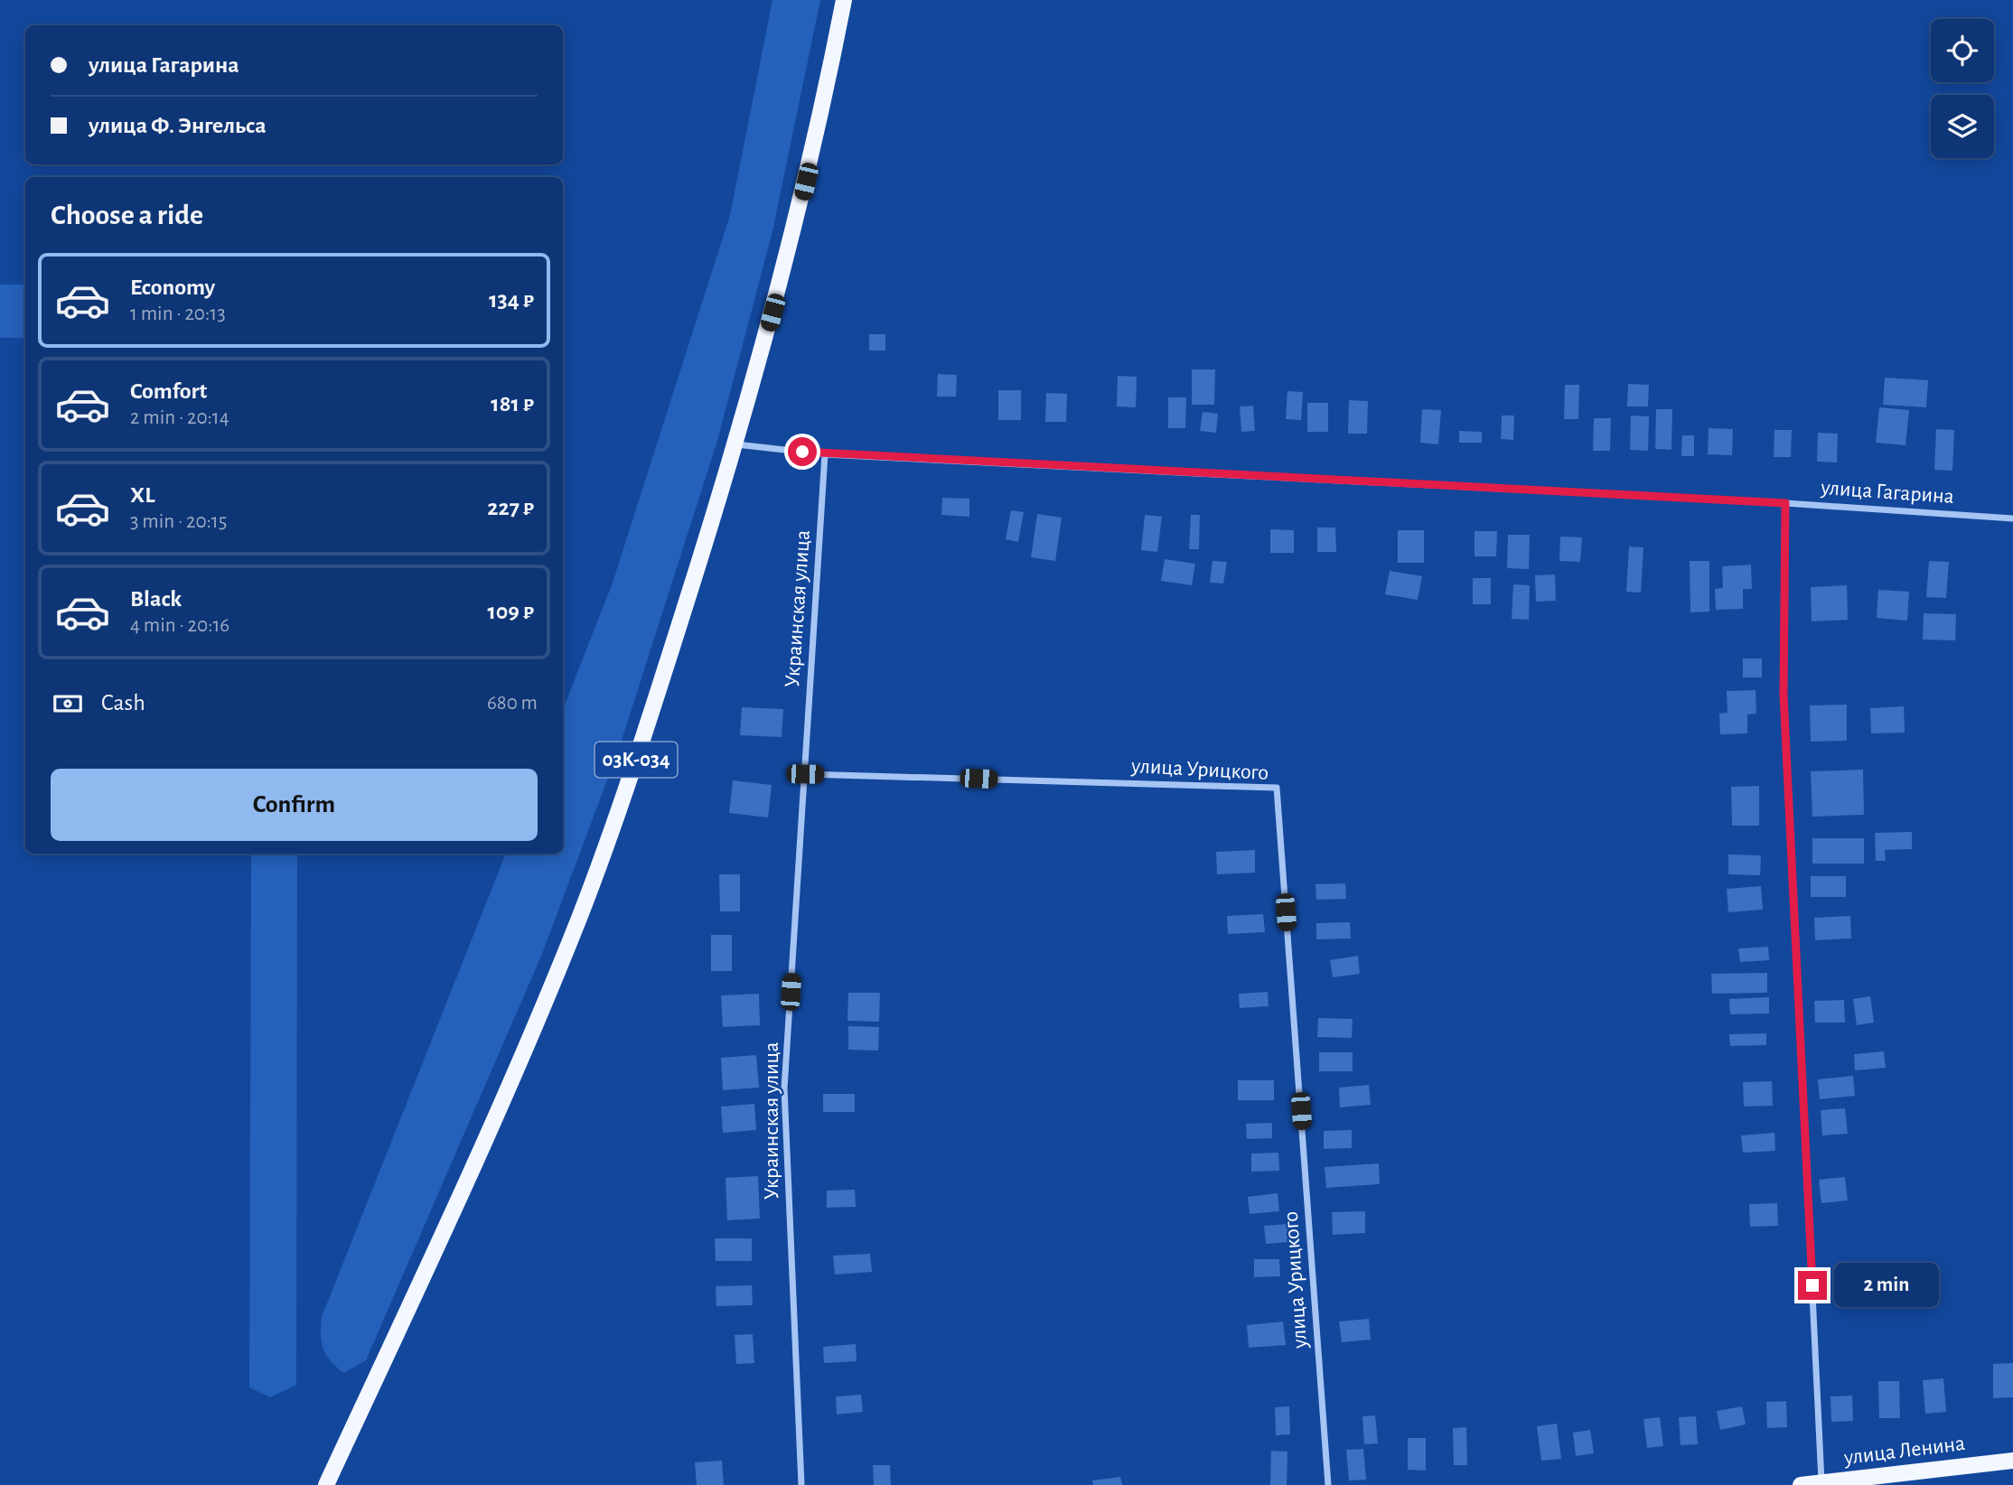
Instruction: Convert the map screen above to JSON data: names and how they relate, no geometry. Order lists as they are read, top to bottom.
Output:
{
  "streets": {
    "main road": ["03К-034", "улица Ленина"],
    "street": ["улица Гагарина", "Украинская улица", "улица Урицкого"]
  },
  "crossings": [
    ["улица Гагарина", "Украинская улица"],
    ["улица Гагарина", "03К-034"],
    ["Украинская улица", "улица Урицкого"]
  ],
  "page": {
    "banner": ["улица Гагарина", "улица Ф. Энгельса"],
    "heading": "Choose a ride",
    "list": [
      {
        "name": "Economy",
        "note": "1 min · 20:13",
        "value": "134 ₽"
      },
      {
        "name": "Comfort",
        "note": "2 min · 20:14",
        "value": "181 ₽"
      },
      {
        "name": "XL",
        "note": "3 min · 20:15",
        "value": "227 ₽"
      },
      {
        "name": "Black",
        "note": "4 min · 20:16",
        "value": "109 ₽"
      }
    ],
    "pay": ["Cash", "680 m"],
    "buttons": "Confirm",
    "bubble": "2 min"
  }
}
